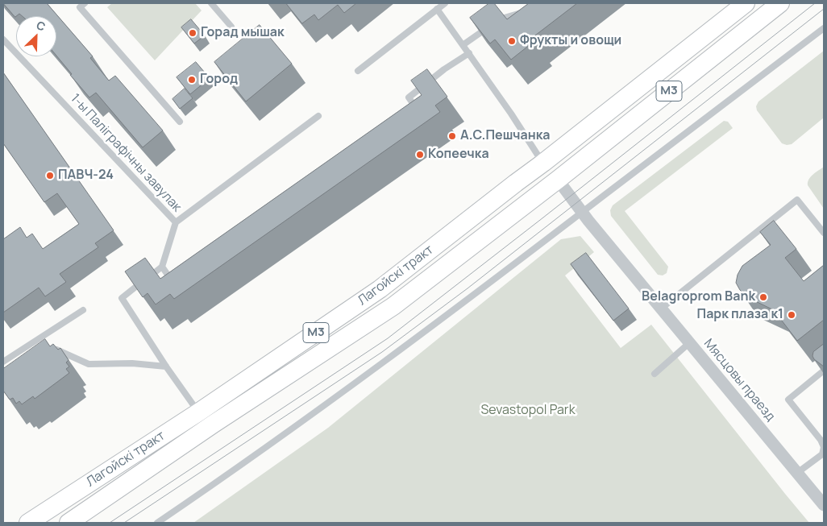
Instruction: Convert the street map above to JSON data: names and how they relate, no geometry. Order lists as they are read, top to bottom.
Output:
{
  "streets": {
    "main road": ["М3", "Лагойскі тракт"],
    "street": ["Мясцовы праезд"],
    "lane": ["1-ы Паліграфічны завулак"]
  },
  "crossings": [
    ["Лагойскі тракт", "Мясцовы праезд"]
  ],
  "parks": ["Sevastopol Park"],
  "places": [
    "Горад мышак",
    "Фрукты и овощи",
    "Город",
    "А.С.Пешчанка",
    "Копеечка",
    "ПАВЧ-24",
    "Belagroprom Bank",
    "Парк плаза к1"
  ],
  "north": "top right"
}
